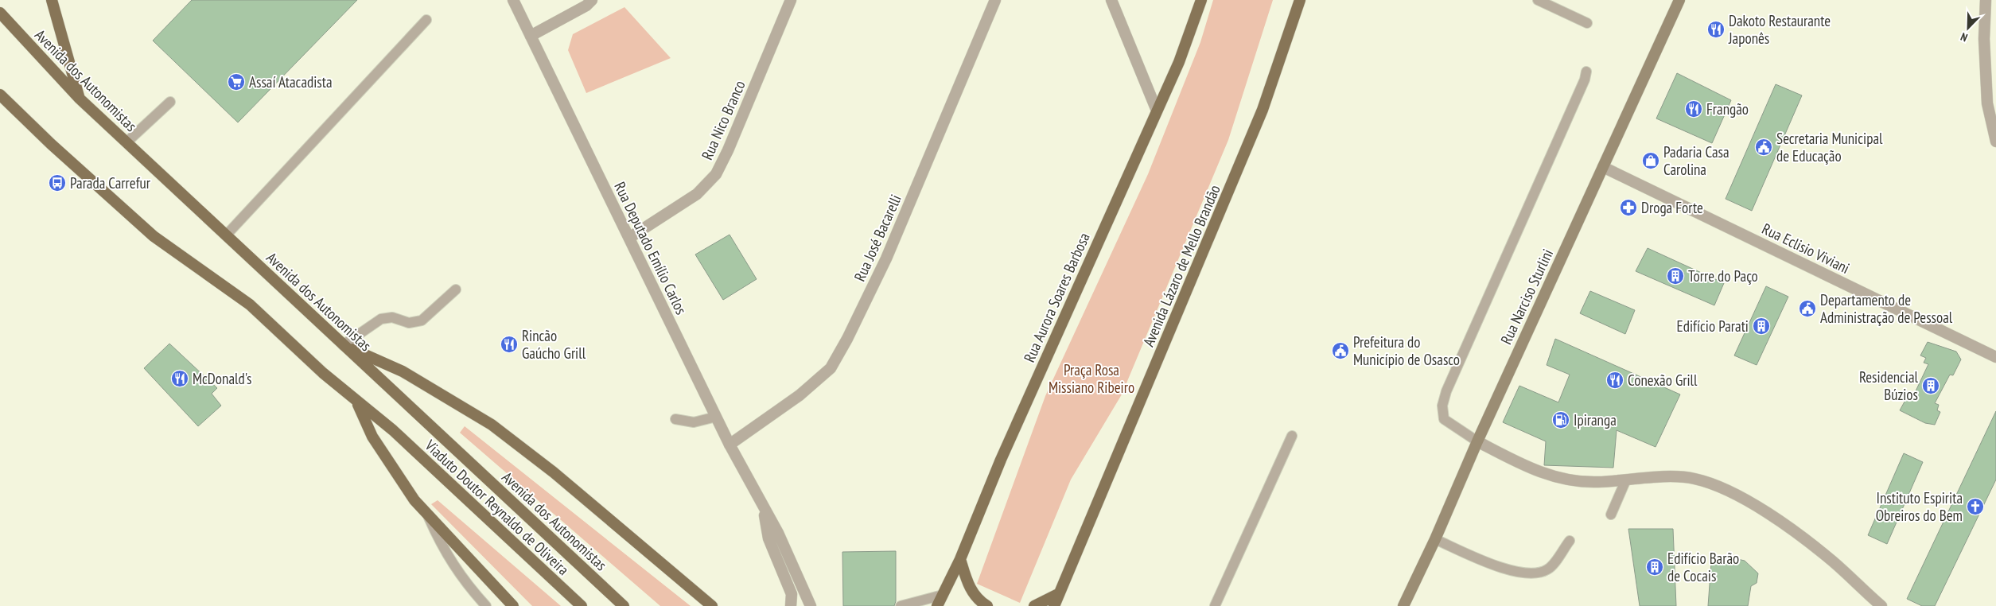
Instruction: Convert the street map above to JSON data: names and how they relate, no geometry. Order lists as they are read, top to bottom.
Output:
{
  "streets": {
    "main road": [
      "Avenida dos Autonomistas",
      "Avenida Lázaro de Mello Brandão",
      "Rua Narciso Sturlini",
      "Rua Aurora Soares Barbosa",
      "Viaduto Doutor Reynaldo de Oliveira"
    ],
    "street": [
      "Rua Nico Branco",
      "Rua José Bacarelli",
      "Rua Deputado Emílio Carlos",
      "Rua Eclisio Viviani"
    ]
  },
  "crossings": [
    ["Rua Nico Branco", "Rua Deputado Emílio Carlos"],
    ["Rua José Bacarelli", "Rua Deputado Emílio Carlos"],
    ["Rua Eclisio Viviani", "Rua Narciso Sturlini"]
  ],
  "parks": ["Praça Rosa Missiano Ribeiro"],
  "places": {
    "restaurant": [
      "Dakoto Restaurante Japonês",
      "Frangão",
      "Rincão Gaúcho Grill",
      "McDonald's",
      "Conexão Grill"
    ],
    "supermarket": ["Assaí Atacadista"],
    "public building": ["Secretaria Municipal de Educação", "Departamento de Administração de Pessoal", "Prefeitura do Município de Osasco"],
    "shop": ["Padaria Casa Carolina"],
    "bus stop": ["Parada Carrefur"],
    "pharmacy": ["Droga Forte"],
    "building": [
      "Torre do Paço",
      "Edifício Parati",
      "Residencial Búzios",
      "Edifício Barão de Cocais"
    ],
    "fuel station": ["Ipiranga"],
    "church": ["Instituto Espirita Obreiros do Bem"]
  },
  "north": "bottom left"
}
